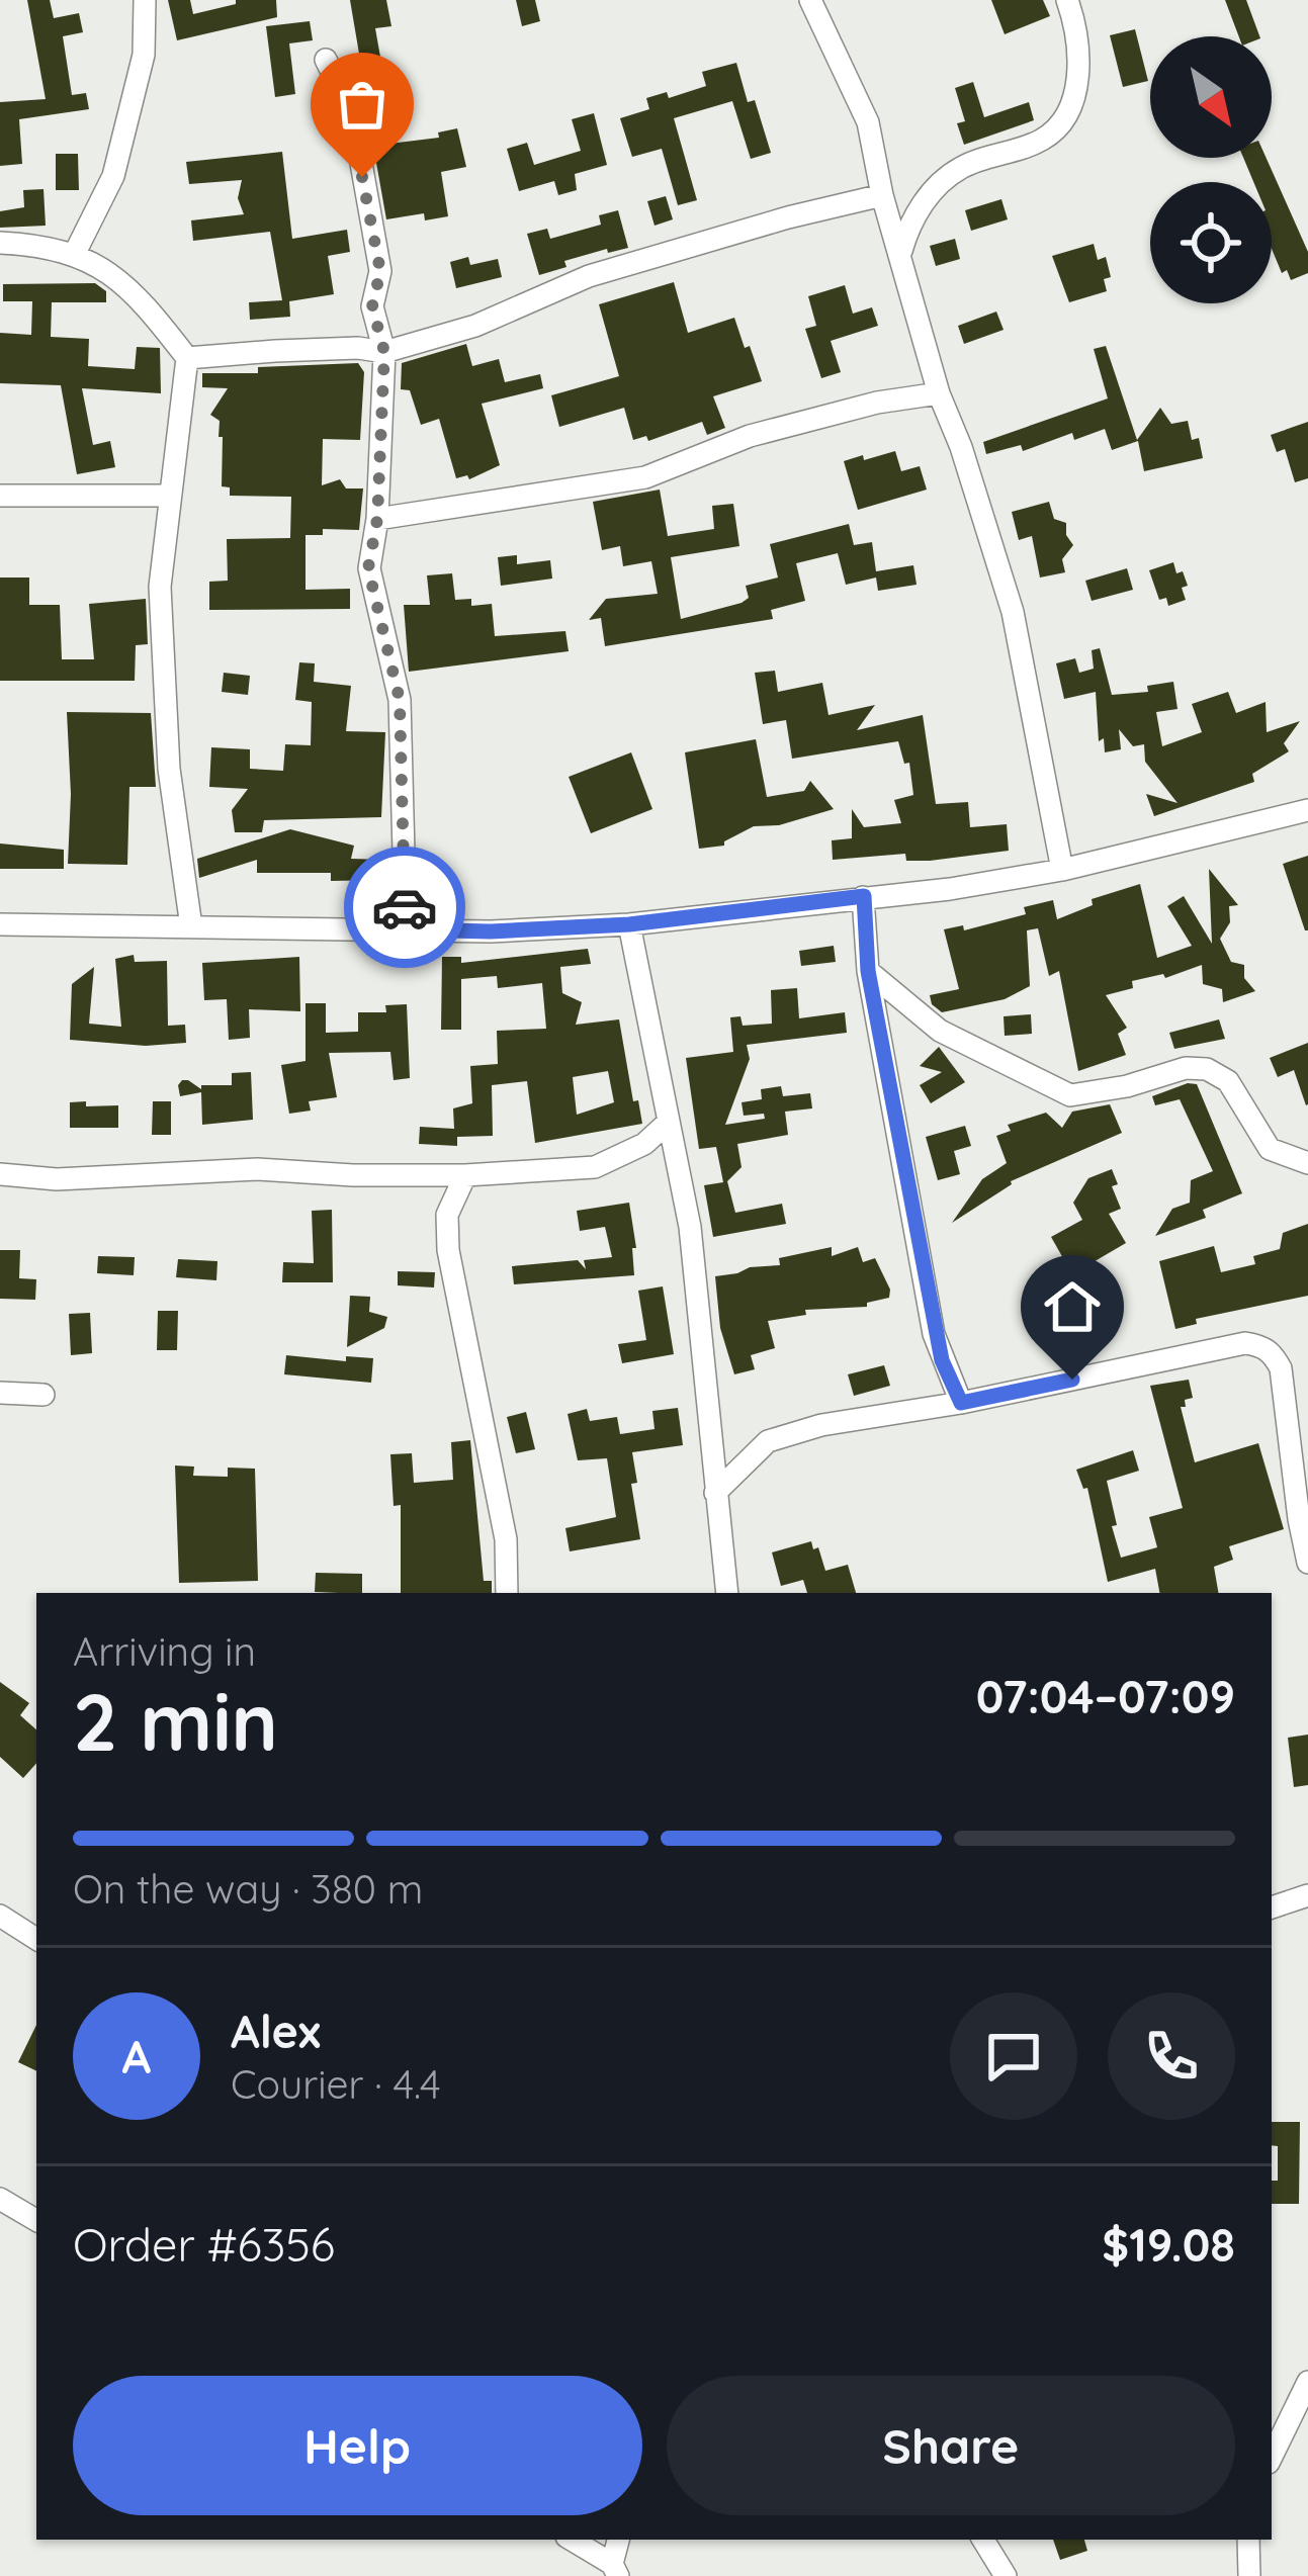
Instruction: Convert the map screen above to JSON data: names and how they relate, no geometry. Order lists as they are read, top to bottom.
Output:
{
  "north": "bottom right",
  "page": {
    "heading": ["2 min", "Arriving in", "07:04–07:09"],
    "panel": [
      "Alex",
      "Courier · 4.4",
      "Order #6356",
      "$19.08"
    ],
    "bar": "On the way · 380 m",
    "round": "A",
    "buttons": ["Help", "Share"]
  }
}
